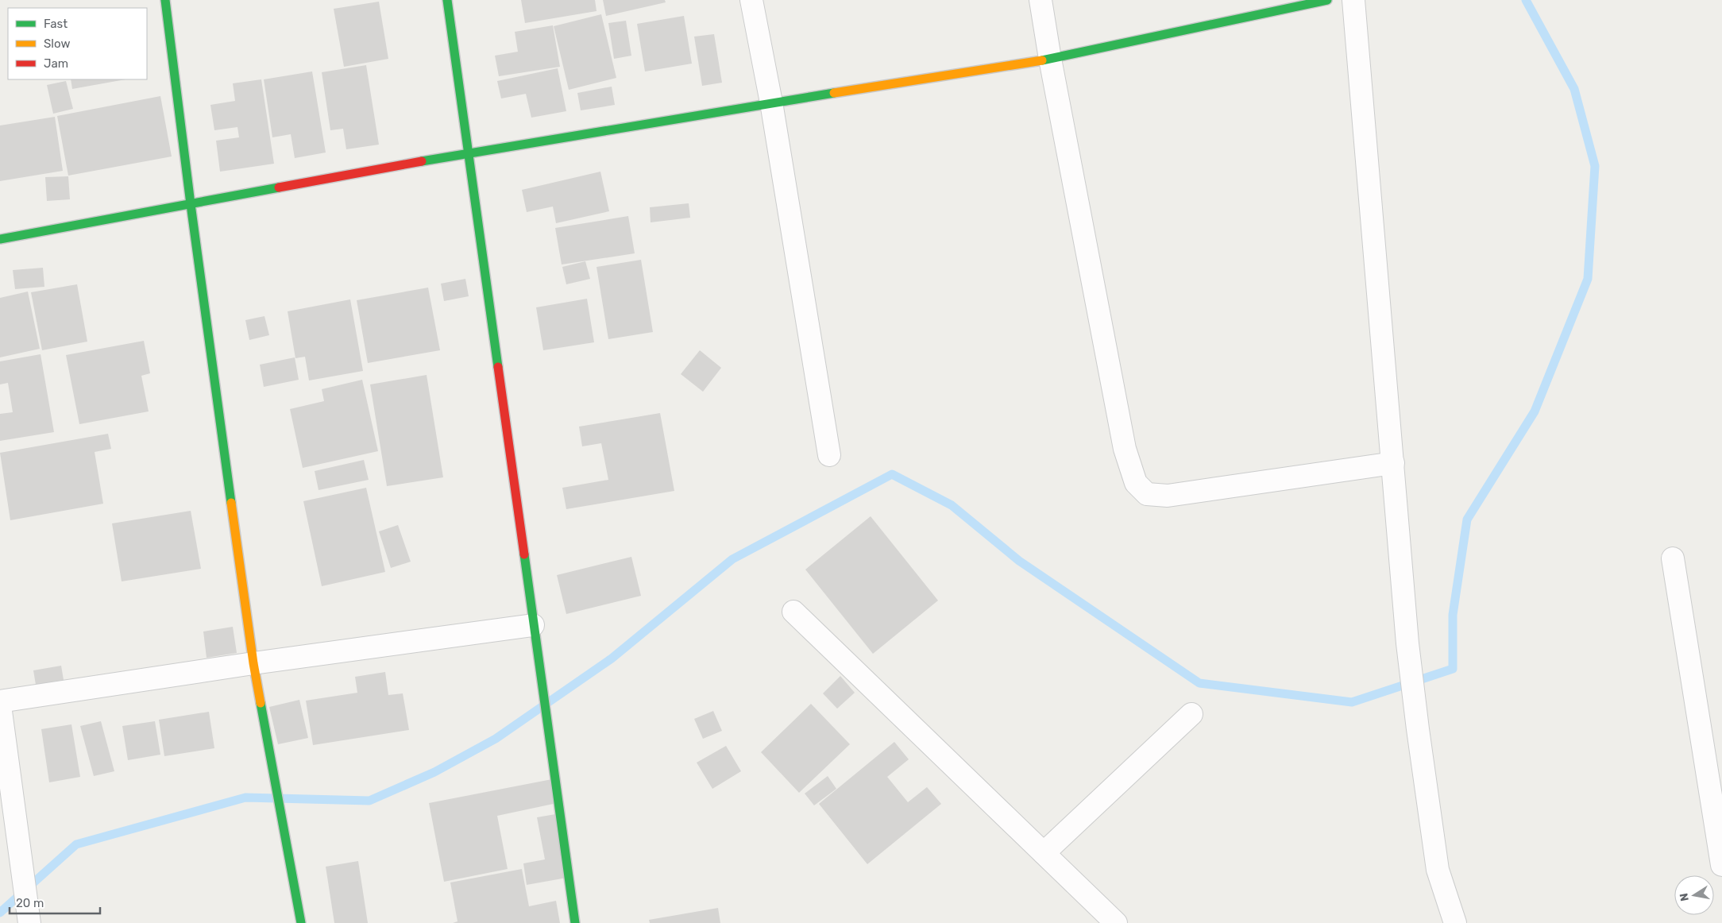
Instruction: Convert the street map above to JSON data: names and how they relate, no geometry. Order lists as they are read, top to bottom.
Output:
{
  "legend": ["Fast", "Slow", "Jam"],
  "scale_bar": "20 m",
  "north": "left"
}
